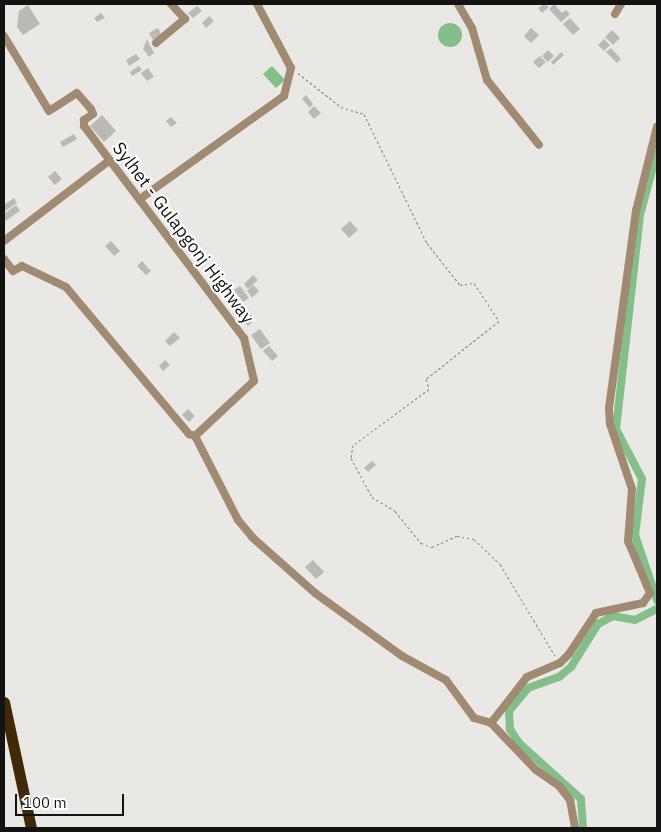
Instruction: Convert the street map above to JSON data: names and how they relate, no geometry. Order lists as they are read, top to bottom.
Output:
{
  "streets": {
    "street": ["Sylhet - Gulapgonj Highway"]
  },
  "scale_bar": "100 m"
}
